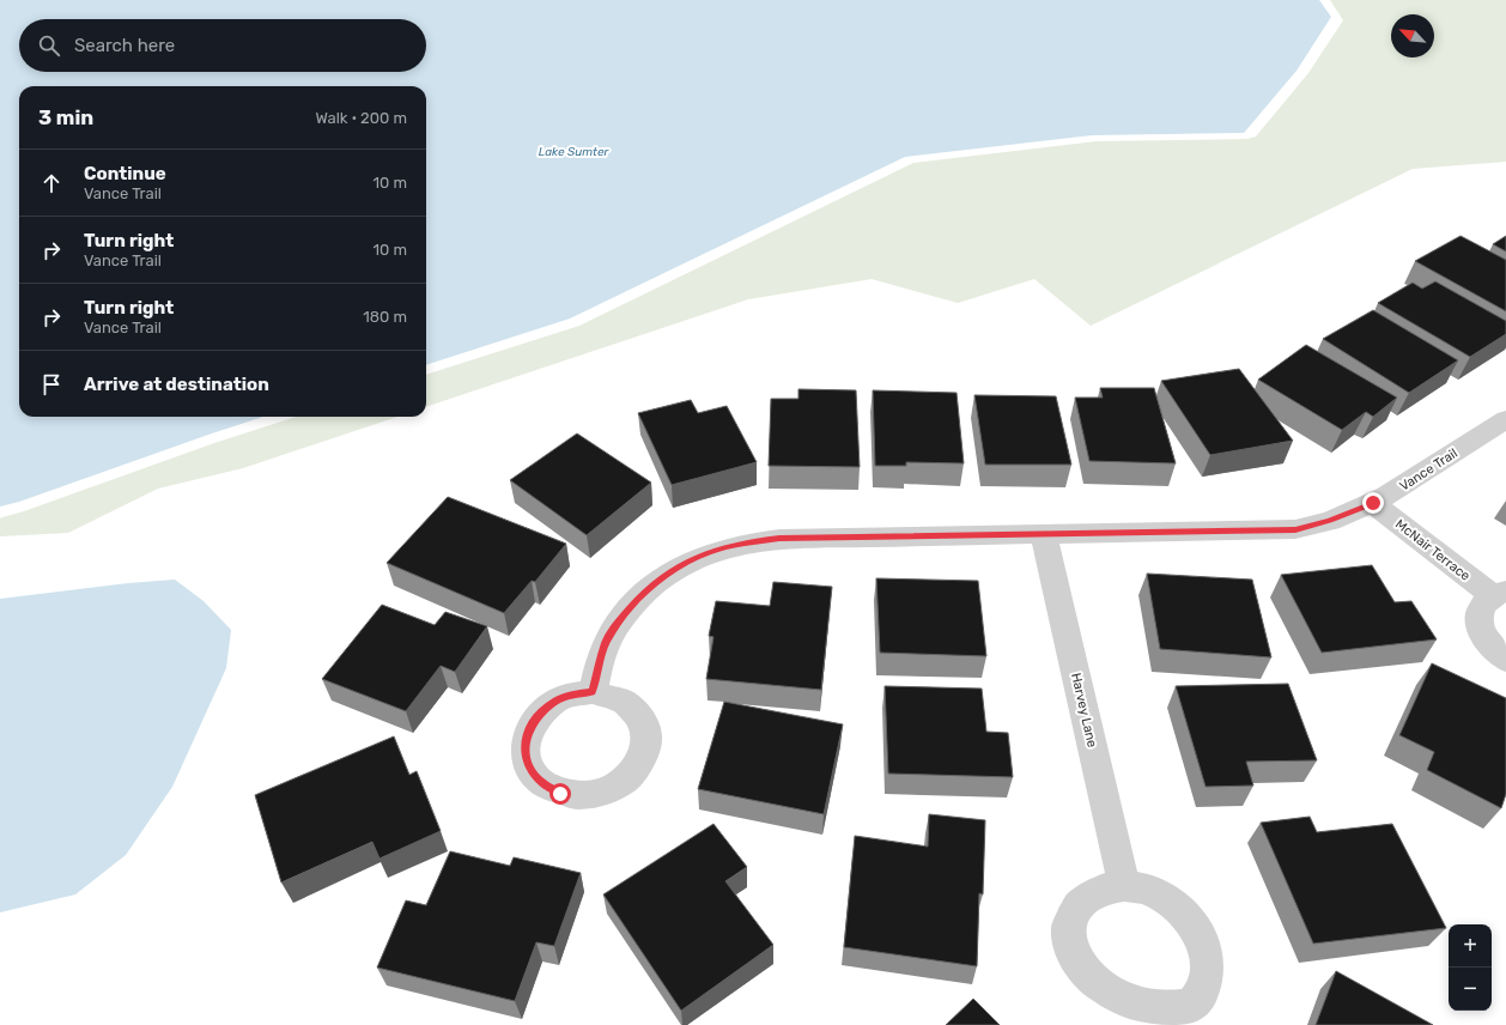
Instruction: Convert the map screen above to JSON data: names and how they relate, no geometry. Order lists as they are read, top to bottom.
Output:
{
  "streets": {
    "street": ["Vance Trail", "McNair Terrace", "Harvey Lane"]
  },
  "crossings": [
    ["Vance Trail", "McNair Terrace"],
    ["Vance Trail", "Harvey Lane"]
  ],
  "water": ["Lake Sumter"],
  "north": "top left",
  "page": {
    "search": "Search here",
    "heading": ["3 min", "Walk · 200 m"],
    "list": [
      ["Continue", "Vance Trail", "10 m"],
      ["Turn right", "Vance Trail", "10 m"],
      ["Turn right", "Vance Trail", "180 m"],
      "Arrive at destination"
    ],
    "map_buttons": ["+", "−"]
  }
}
